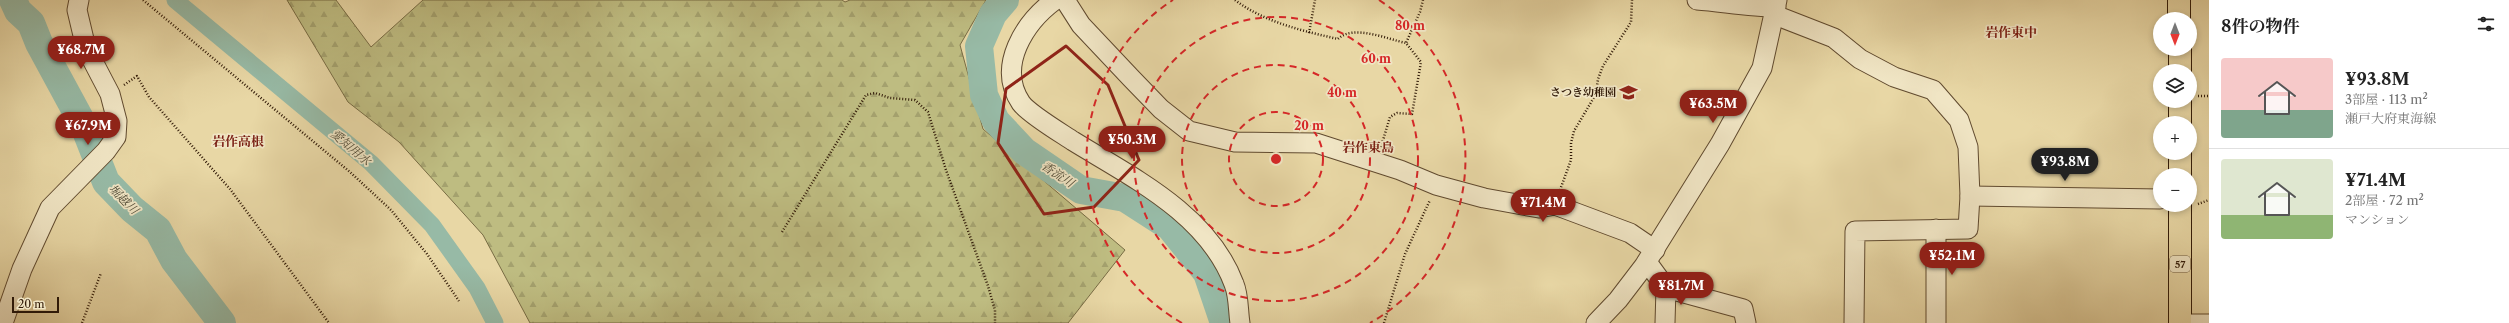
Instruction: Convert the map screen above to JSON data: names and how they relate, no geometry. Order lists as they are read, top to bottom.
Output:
{
  "streets": {
    "main road": ["57"]
  },
  "districts": ["岩作東中", "岩作高根", "岩作東島"],
  "water": ["愛知用水", "香流川", "堀越川"],
  "places": {
    "school or university": ["さつき幼稚園"]
  },
  "scale_bar": "20 m",
  "north": "bottom",
  "page": {
    "heading": "8件の物件",
    "map_buttons": ["+", "−"],
    "price": [
      "¥68.7M",
      "¥63.5M",
      "¥67.9M",
      "¥50.3M",
      "¥93.8M",
      "¥71.4M",
      "¥52.1M",
      "¥81.7M"
    ],
    "list": [
      {
        "name": "¥93.8M",
        "note": "3部屋 · 113 m² · 瀬戸大府東海線"
      },
      {
        "name": "¥71.4M",
        "note": "2部屋 · 72 m² · マンション"
      }
    ],
    "scale": "20 m"
  },
  "rings": [
    "80 m",
    "60 m",
    "40 m",
    "20 m"
  ]
}
